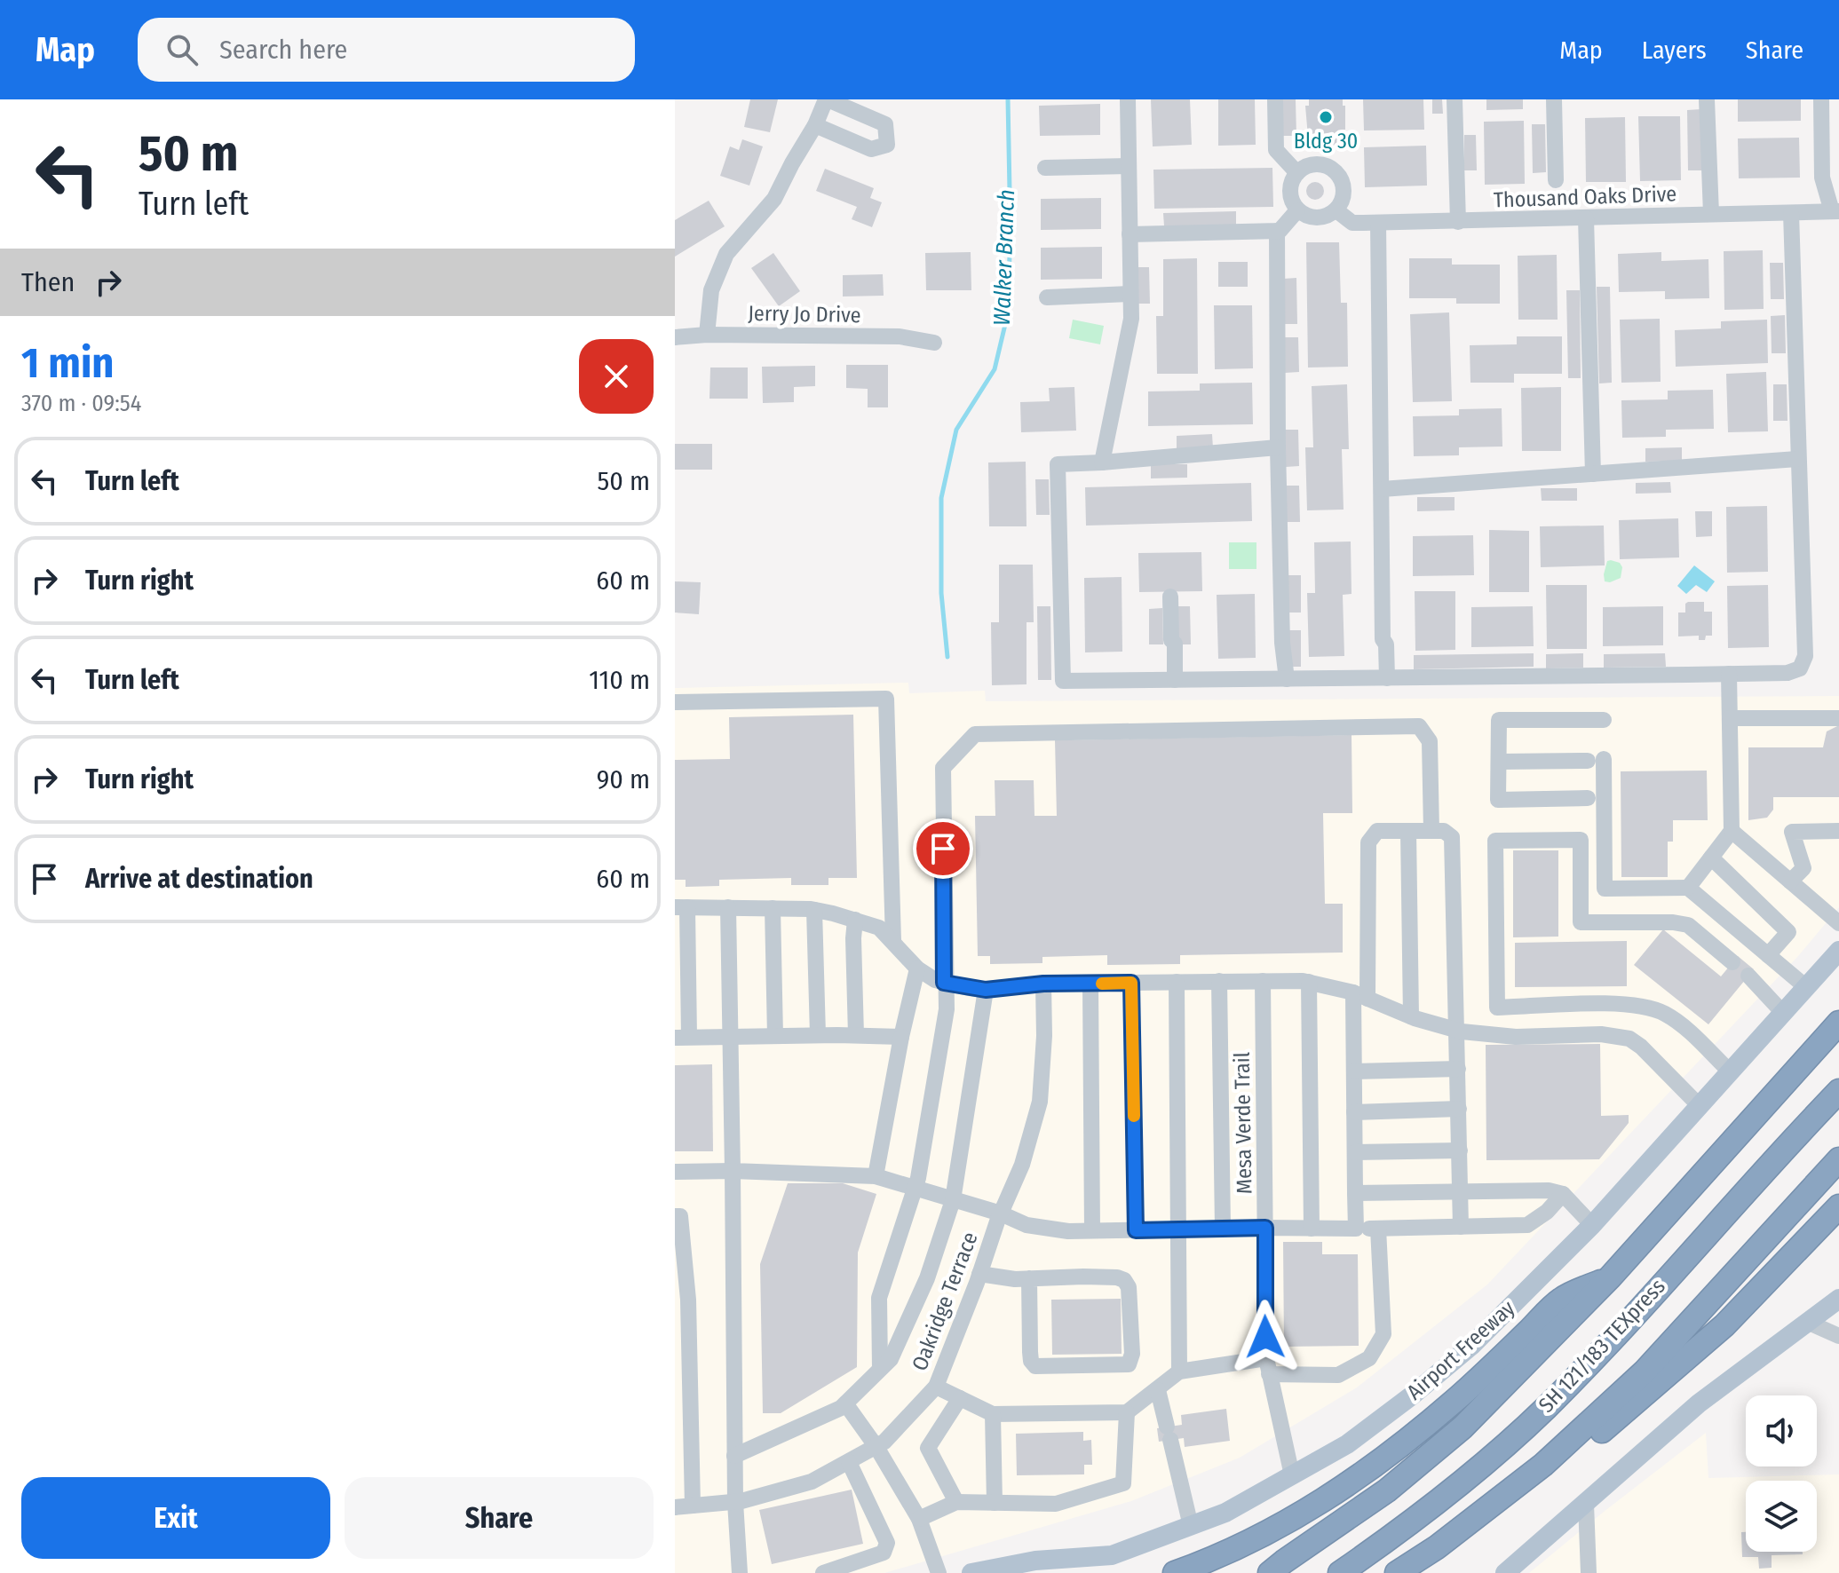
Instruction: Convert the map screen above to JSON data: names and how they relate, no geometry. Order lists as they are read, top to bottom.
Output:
{
  "streets": {
    "highway": ["SH 121/183 TEXpress"],
    "main road": ["Airport Freeway"],
    "street": [
      "Thousand Oaks Drive",
      "Jerry Jo Drive",
      "Mesa Verde Trail",
      "Oakridge Terrace"
    ]
  },
  "crossings": [
    ["Mesa Verde Trail", "Airport Freeway"]
  ],
  "water": ["Walker Branch"],
  "places": ["Bldg 30"],
  "page": {
    "header": "Map",
    "search": "Search here",
    "nav": ["Map", "Layers", "Share"],
    "turn": ["50 m", "Turn left"],
    "then": "Then",
    "heading": ["1 min", "370 m · 09:54"],
    "list": [
      {
        "name": "Turn left",
        "value": "50 m"
      },
      {
        "name": "Turn right",
        "value": "60 m"
      },
      {
        "name": "Turn left",
        "value": "110 m"
      },
      {
        "name": "Turn right",
        "value": "90 m"
      },
      {
        "name": "Arrive at destination",
        "value": "60 m"
      }
    ],
    "buttons": ["Exit", "Share"]
  }
}
